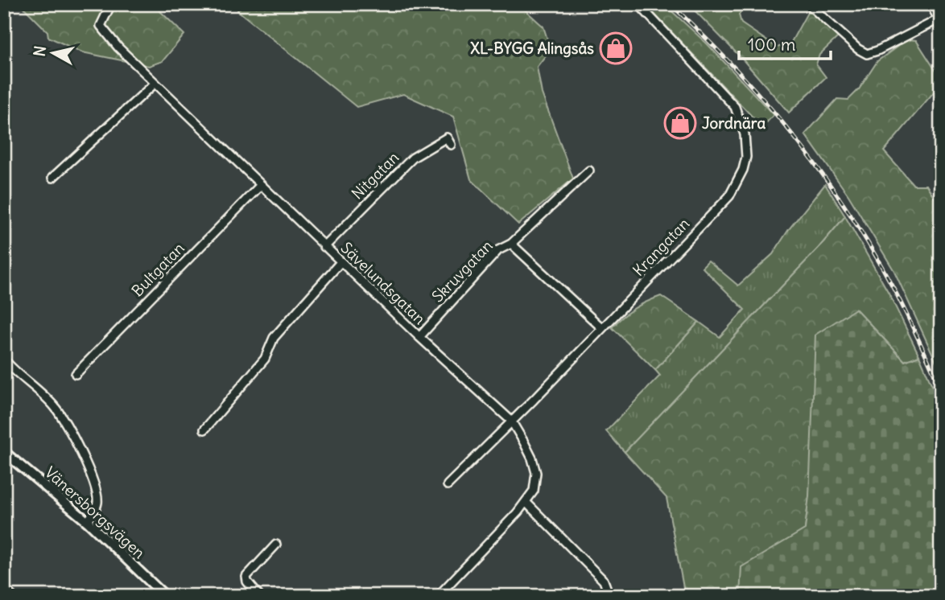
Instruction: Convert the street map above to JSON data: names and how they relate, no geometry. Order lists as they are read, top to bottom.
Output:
{
  "streets": {
    "main road": ["Vänersborgsvägen"],
    "street": [
      "Nitgatan",
      "Krangatan",
      "Bultgatan",
      "Skruvgatan",
      "Sävelundsgatan"
    ]
  },
  "crossings": [
    ["Nitgatan", "Sävelundsgatan"],
    ["Krangatan", "Skruvgatan"],
    ["Krangatan", "Sävelundsgatan"],
    ["Bultgatan", "Sävelundsgatan"],
    ["Skruvgatan", "Sävelundsgatan"]
  ],
  "places": {
    "shop": ["XL-BYGG Alingsås", "Jordnära"]
  },
  "scale_bar": "100 m",
  "north": "left"
}
